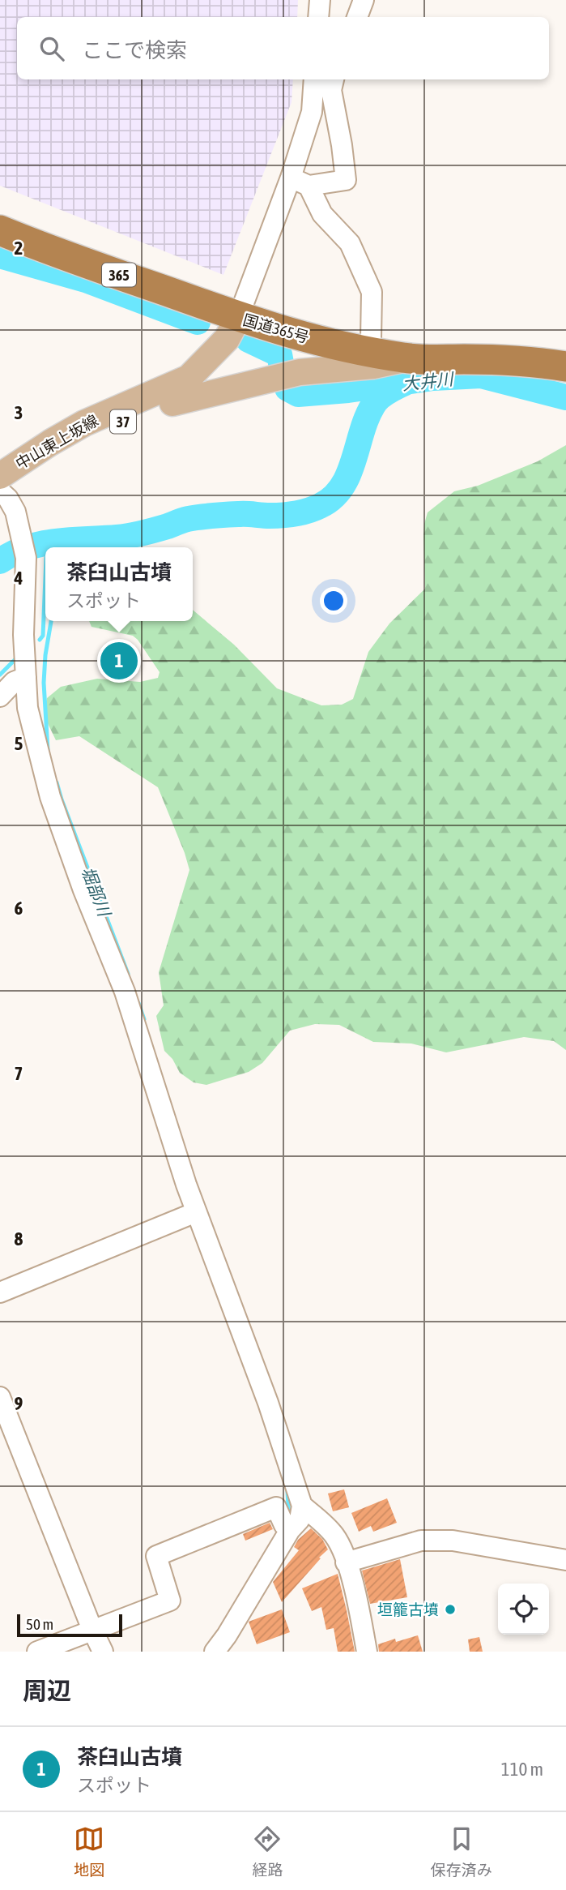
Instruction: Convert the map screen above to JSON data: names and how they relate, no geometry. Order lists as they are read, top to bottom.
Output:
{
  "streets": {
    "highway": ["365", "国道365号"],
    "main road": ["37", "中山東上坂線"]
  },
  "crossings": [
    ["国道365号", "中山東上坂線"]
  ],
  "water": ["大井川", "堀部川"],
  "places": ["垣籠古墳"],
  "scale_bar": "50 m",
  "page": {
    "search": "ここで検索",
    "popup": ["茶臼山古墳", "スポット"],
    "pins": "1",
    "scale": "50 m",
    "heading": "周辺",
    "list": [
      {
        "mark": "1",
        "name": "茶臼山古墳",
        "note": "スポット",
        "value": "110 m"
      }
    ],
    "nav": ["地図", "経路", "保存済み"]
  },
  "grid": {
    "rows": [
      "2",
      "3",
      "4",
      "5",
      "6",
      "7",
      "8",
      "9"
    ]
  }
}
